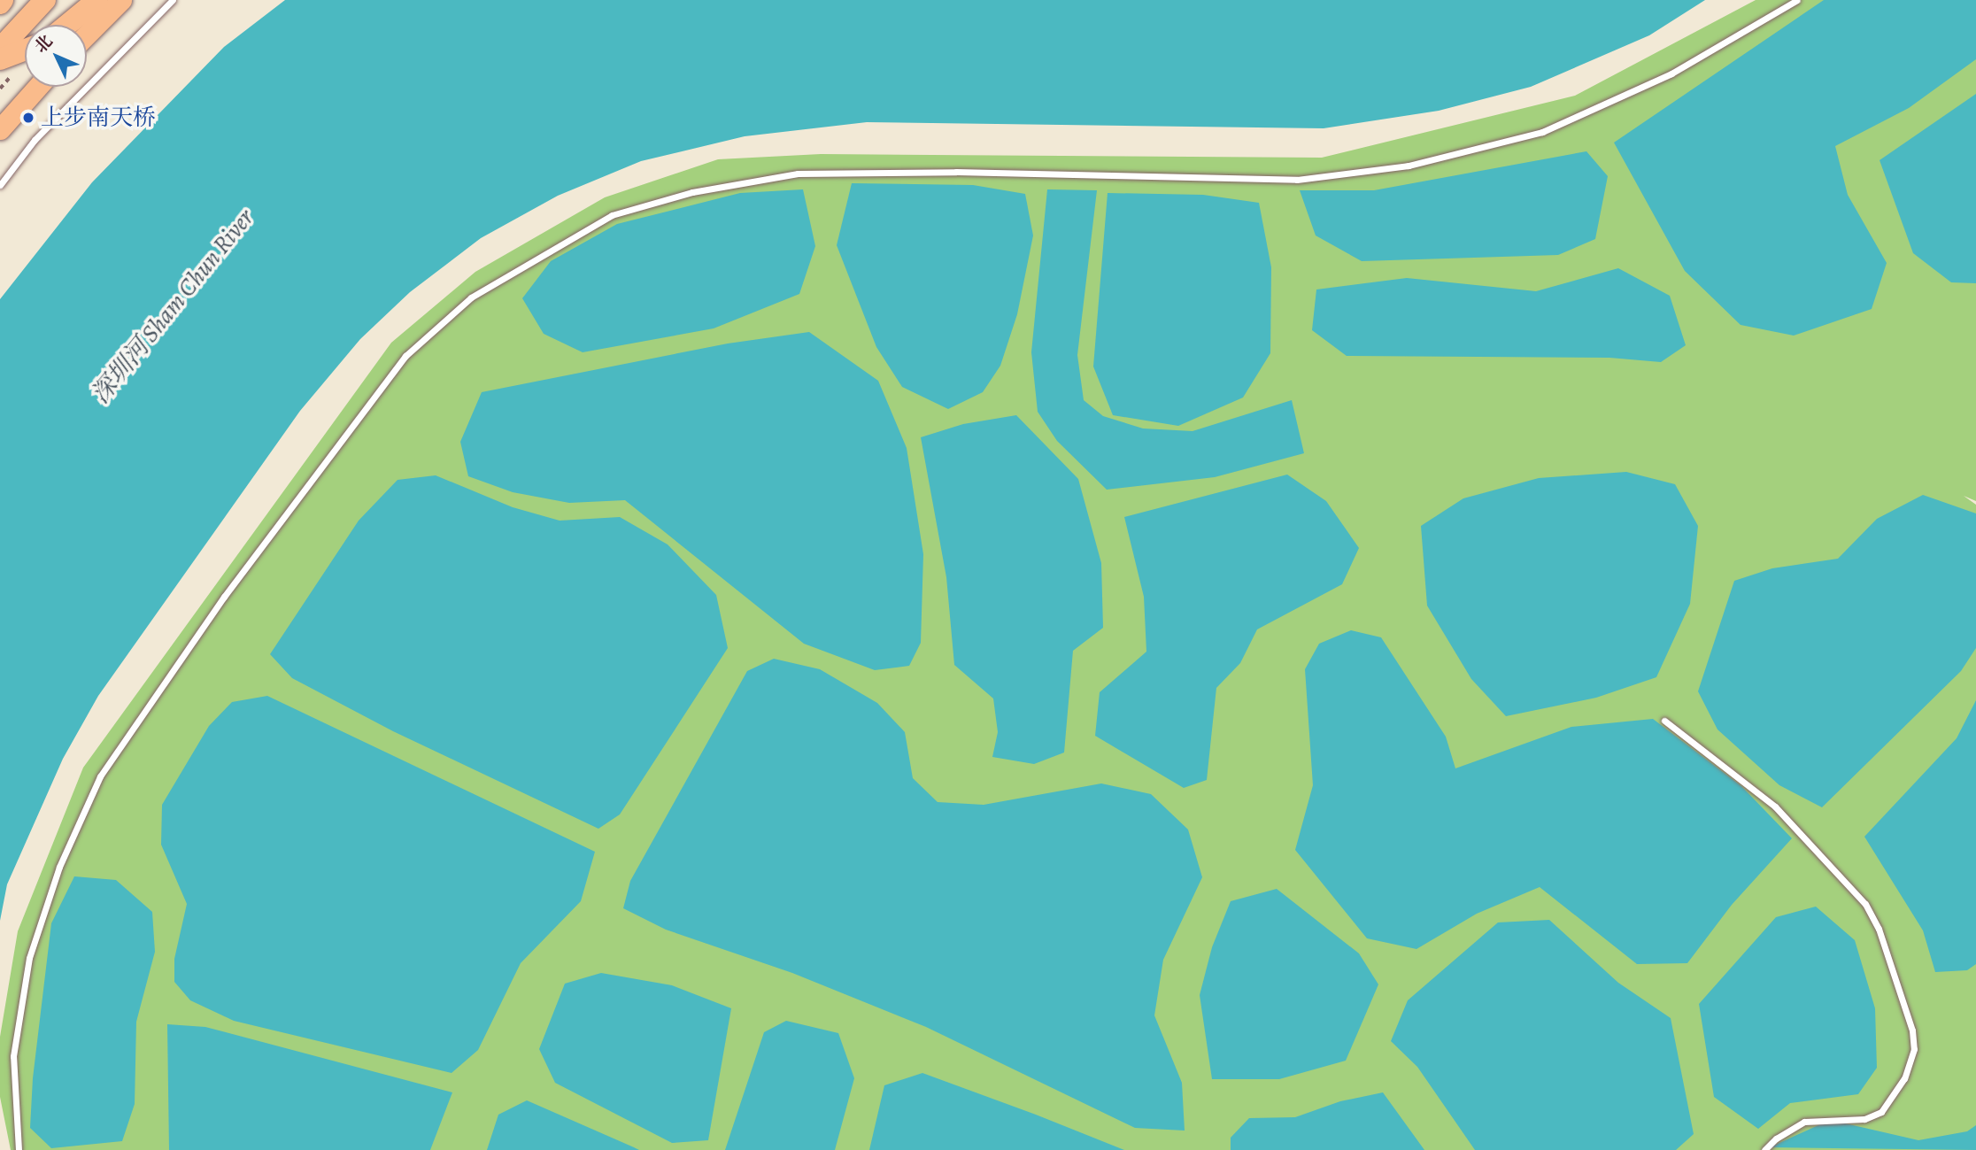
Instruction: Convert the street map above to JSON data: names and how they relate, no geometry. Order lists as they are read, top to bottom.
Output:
{
  "water": ["深圳河 Sham Chun River"],
  "places": ["上步南天桥"],
  "north": "top left"
}
